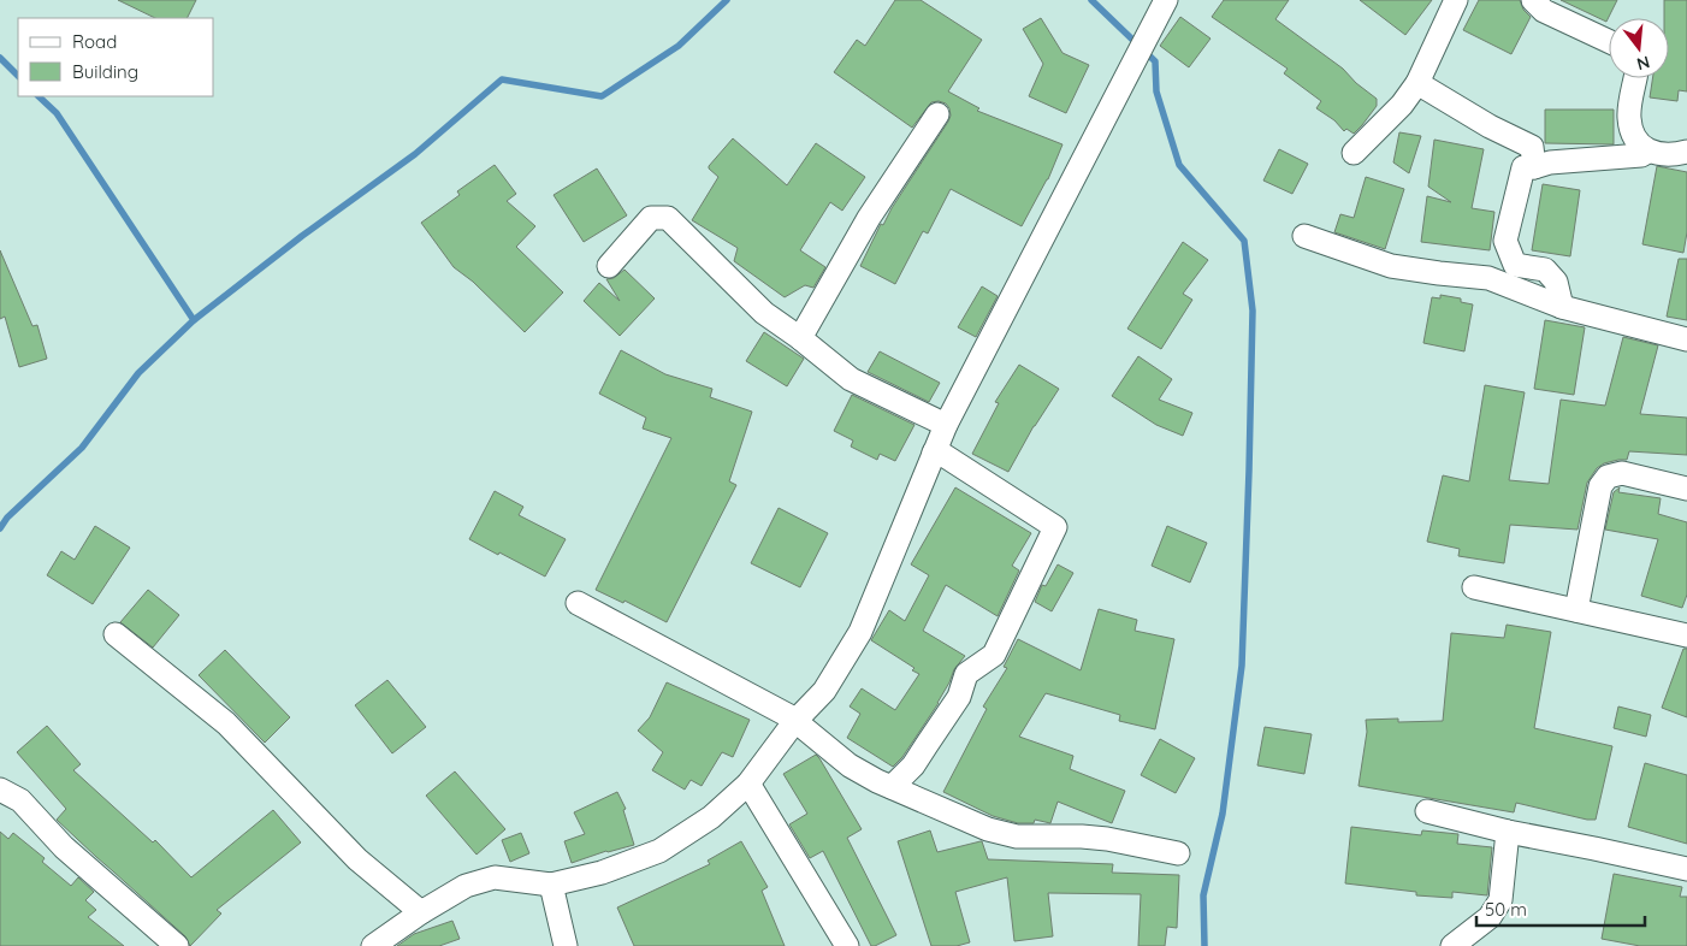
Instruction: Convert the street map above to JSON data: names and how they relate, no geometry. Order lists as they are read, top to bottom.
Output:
{
  "legend": ["Road", "Building"],
  "scale_bar": "50 m",
  "north": "bottom"
}
